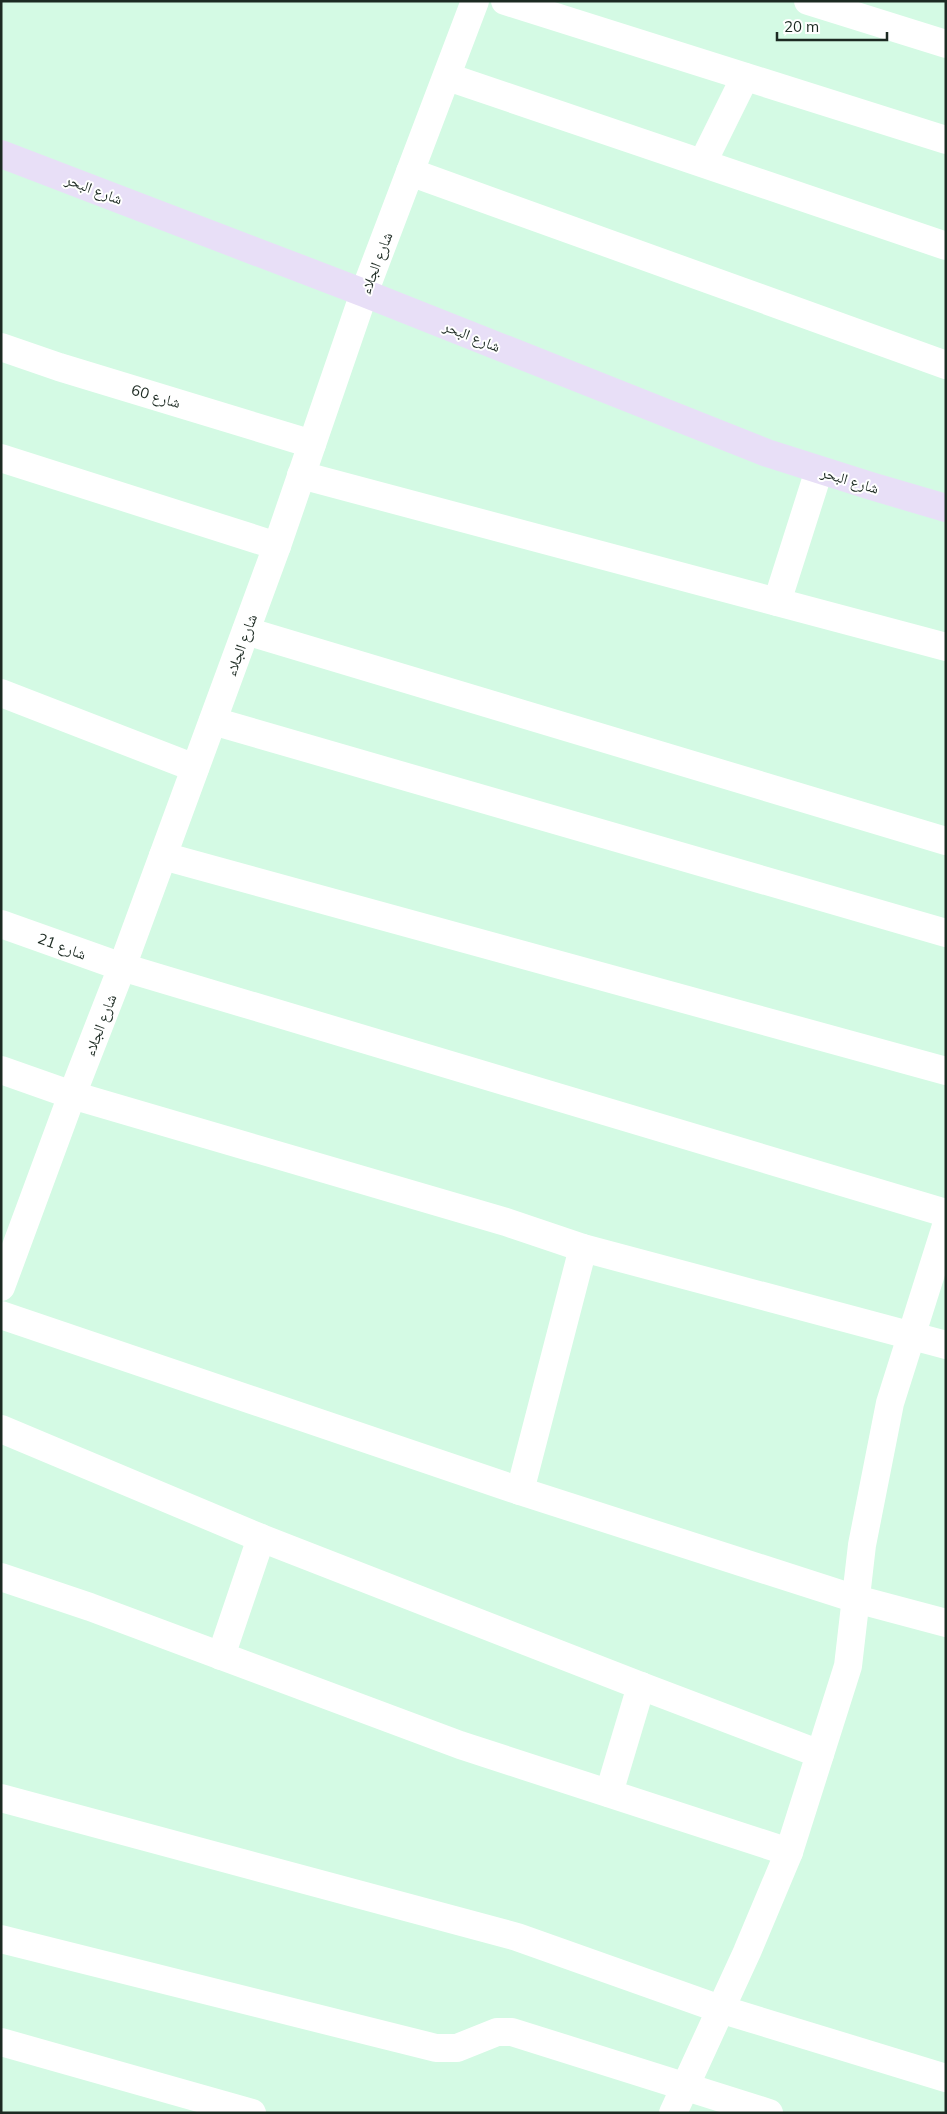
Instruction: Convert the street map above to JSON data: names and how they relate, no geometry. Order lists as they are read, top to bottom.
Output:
{
  "streets": {
    "street": [
      "شارع البحر",
      "شارع الجلاء",
      "شارع 60",
      "شارع 21"
    ]
  },
  "crossings": [
    ["شارع البحر", "شارع الجلاء"],
    ["شارع الجلاء", "شارع 60"],
    ["شارع الجلاء", "شارع 21"]
  ],
  "scale_bar": "20 m"
}
